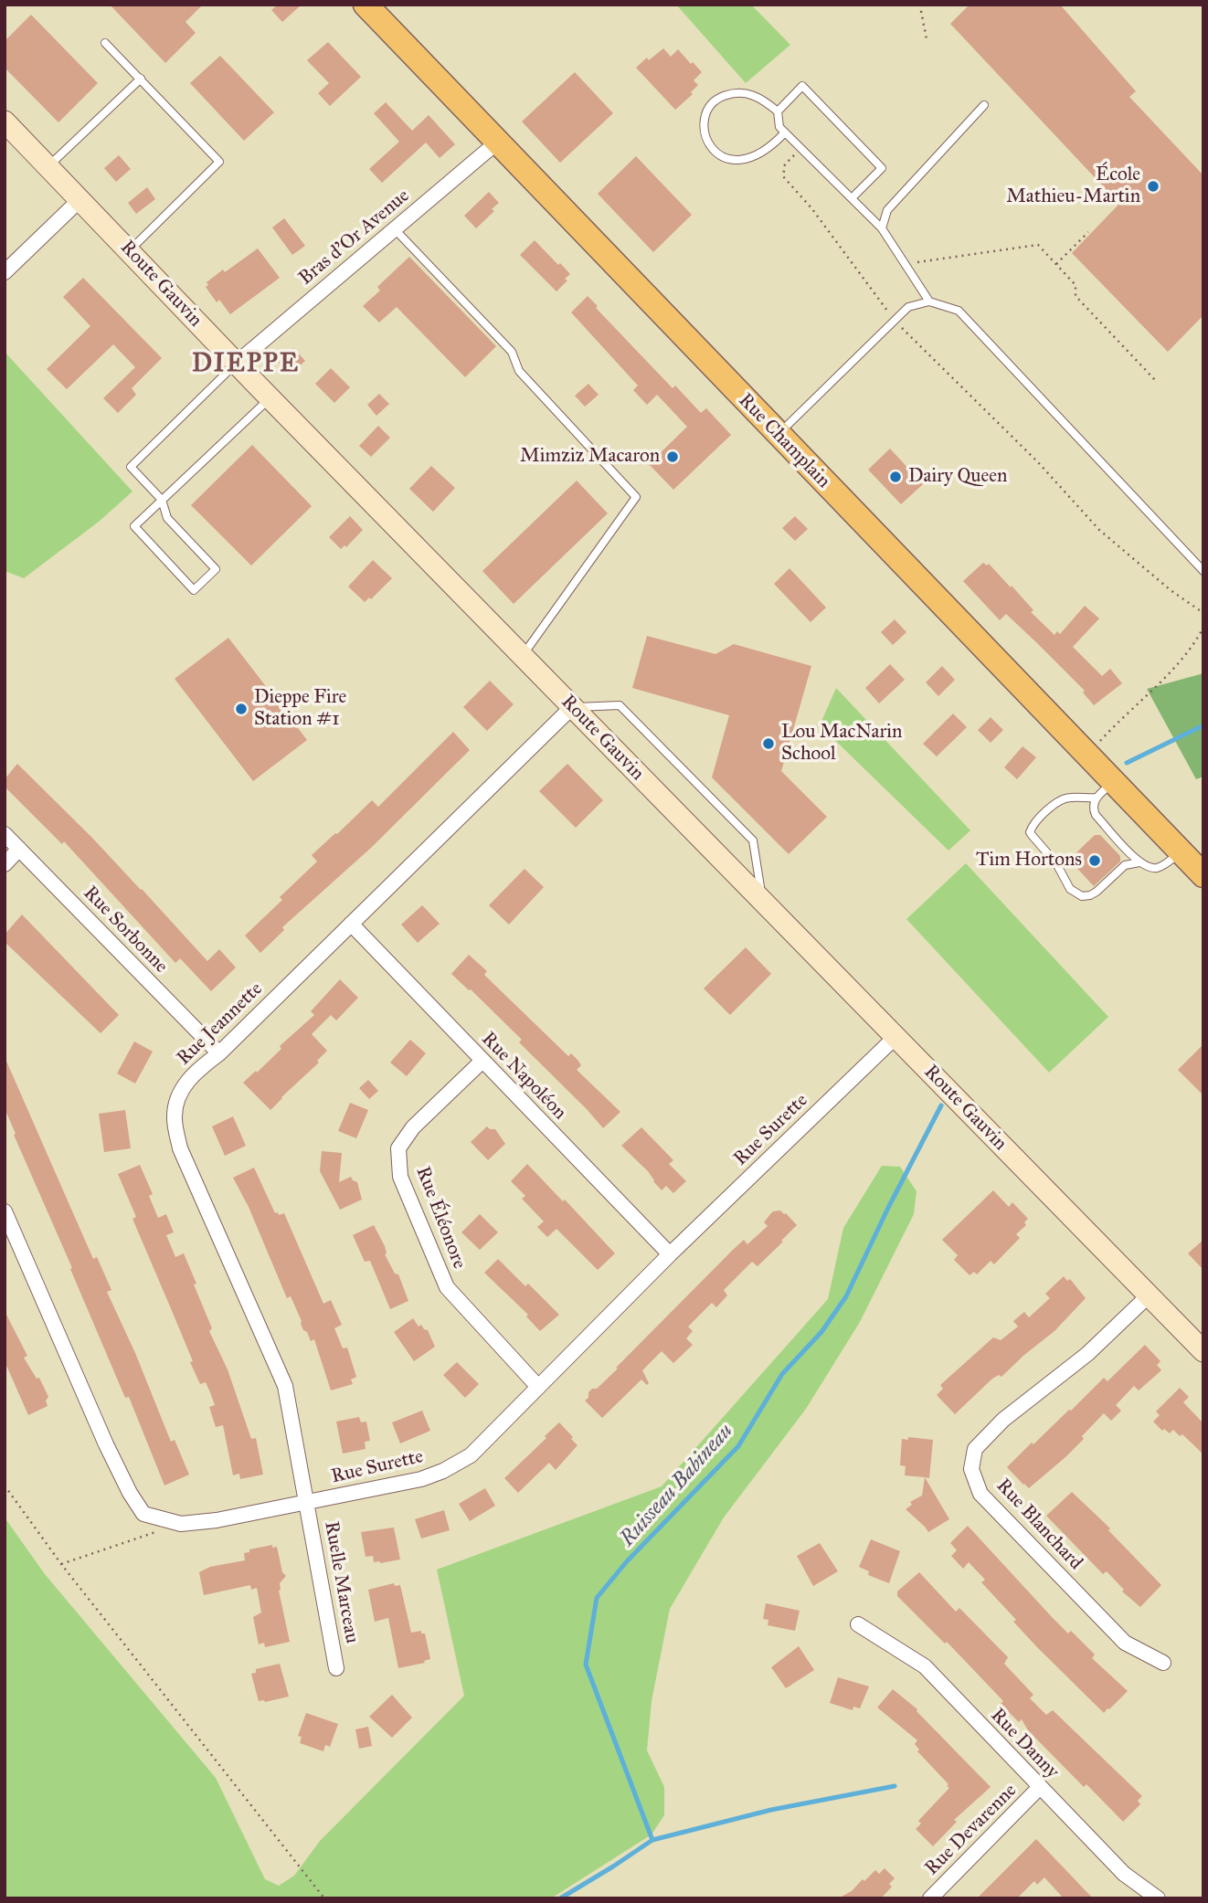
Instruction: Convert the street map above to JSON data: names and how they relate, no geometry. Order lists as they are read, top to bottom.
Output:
{
  "streets": {
    "main road": ["Rue Champlain"],
    "street": [
      "Bras d'Or Avenue",
      "Route Gauvin",
      "Rue Sorbonne",
      "Rue Jeannette",
      "Rue Napoléon",
      "Rue Surette",
      "Rue Éléonore",
      "Rue Blanchard",
      "Ruelle Marceau",
      "Rue Danny",
      "Rue Devarenne"
    ]
  },
  "crossings": [
    ["Bras d'Or Avenue", "Route Gauvin"],
    ["Bras d'Or Avenue", "Rue Champlain"],
    ["Route Gauvin", "Rue Jeannette"],
    ["Route Gauvin", "Rue Surette"],
    ["Route Gauvin", "Rue Blanchard"],
    ["Rue Sorbonne", "Rue Jeannette"],
    ["Rue Jeannette", "Rue Napoléon"],
    ["Rue Jeannette", "Rue Surette"],
    ["Rue Jeannette", "Ruelle Marceau"],
    ["Rue Napoléon", "Rue Surette"],
    ["Rue Napoléon", "Rue Éléonore"],
    ["Rue Surette", "Rue Éléonore"],
    ["Rue Surette", "Ruelle Marceau"],
    ["Rue Danny", "Rue Devarenne"]
  ],
  "districts": ["DIEPPE"],
  "water": ["Ruisseau Babineau"],
  "places": [
    "École Mathieu-Martin",
    "Mimziz Macaron",
    "Dairy Queen",
    "Dieppe Fire Station #1",
    "Lou MacNarin School",
    "Tim Hortons"
  ]
}
